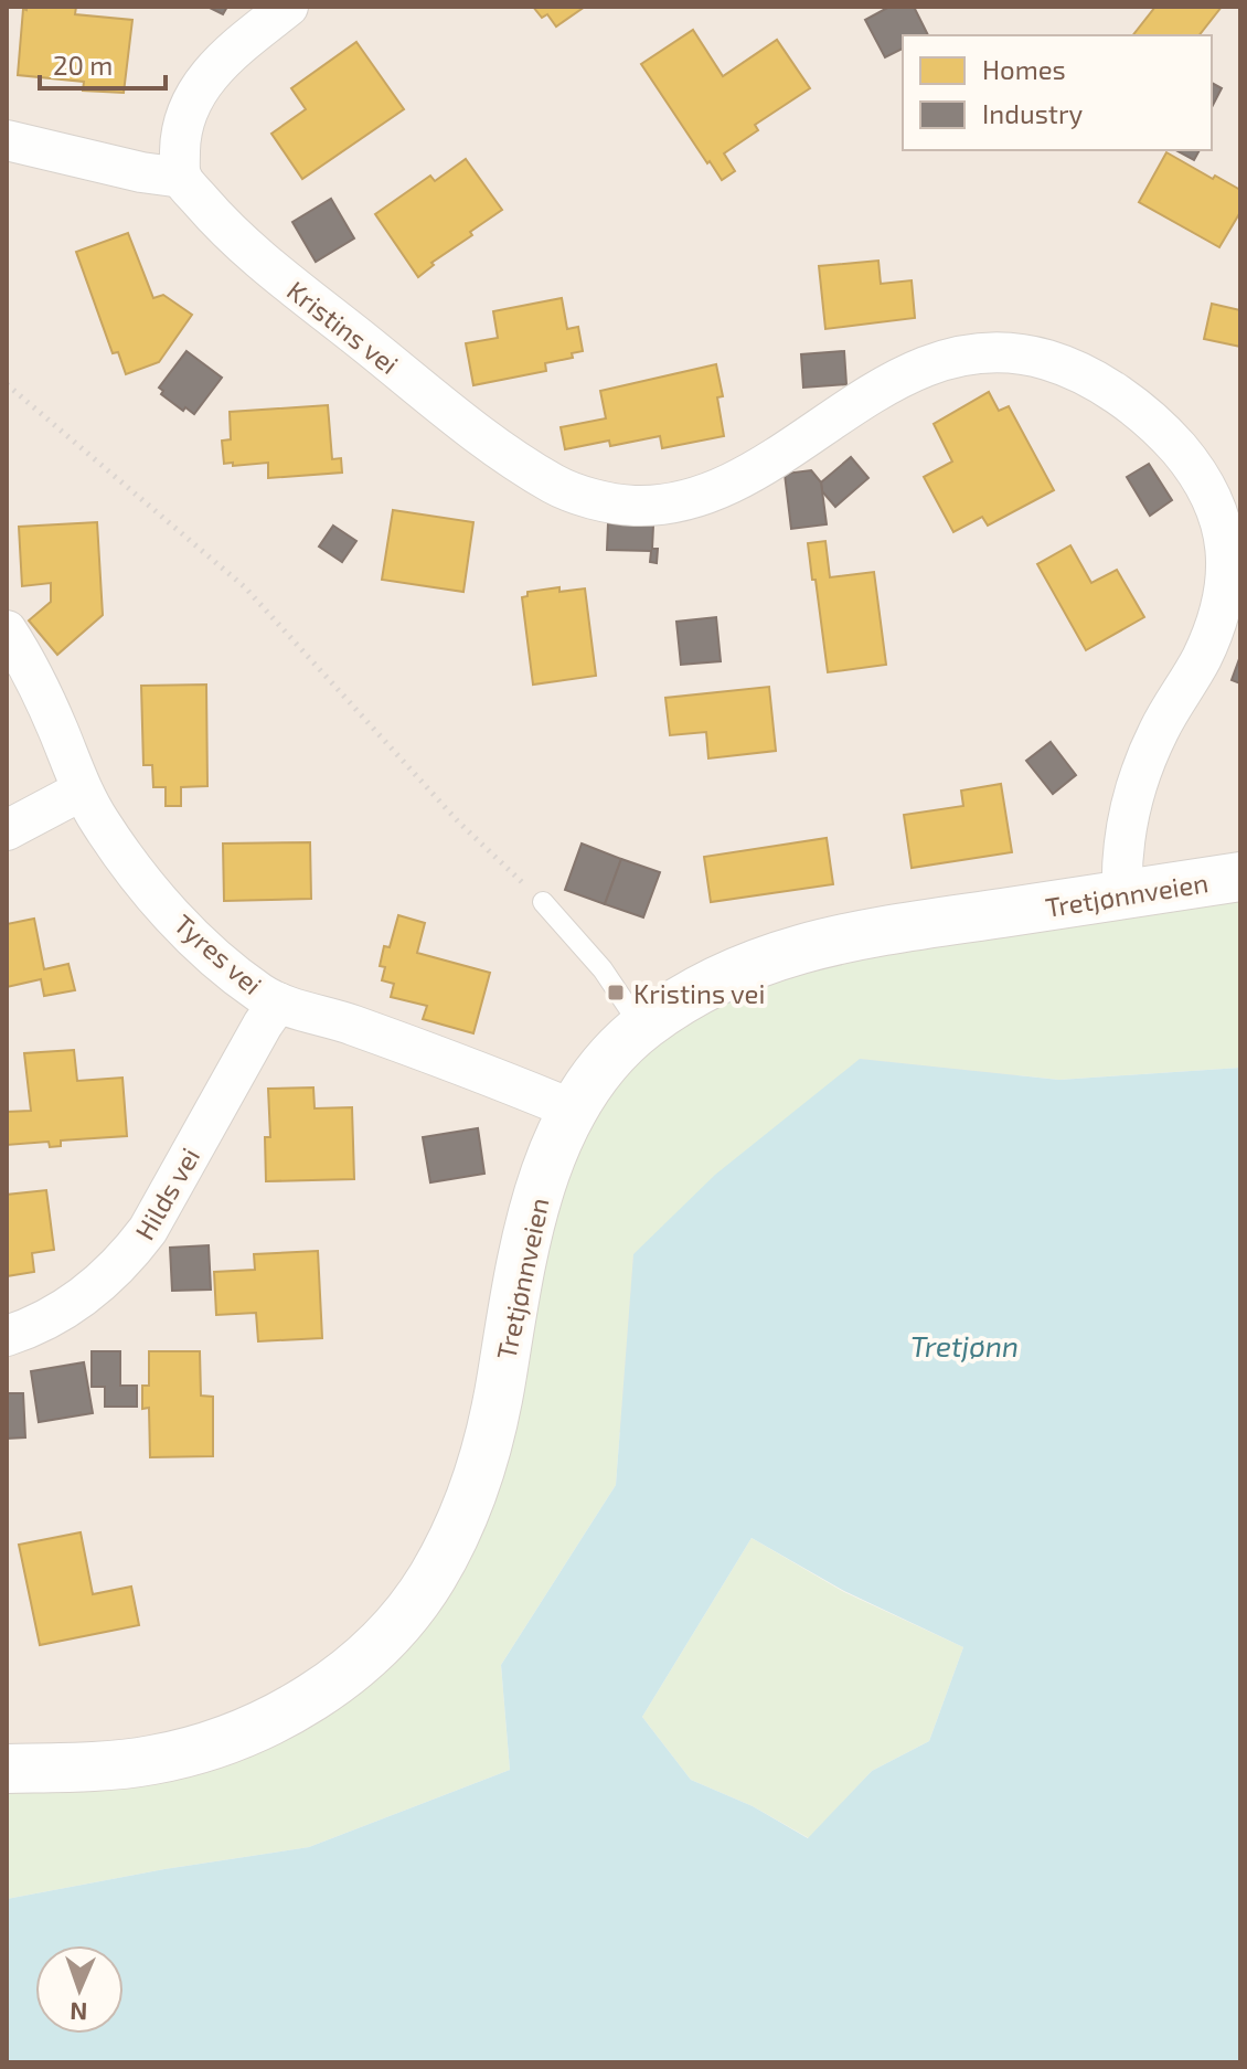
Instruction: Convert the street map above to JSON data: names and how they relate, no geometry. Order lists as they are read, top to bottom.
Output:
{
  "streets": {
    "street": [
      "Kristins vei",
      "Tretjønnveien",
      "Tyres vei",
      "Hilds vei"
    ]
  },
  "crossings": [
    ["Kristins vei", "Tretjønnveien"],
    ["Tretjønnveien", "Tyres vei"],
    ["Tyres vei", "Hilds vei"]
  ],
  "water": ["Tretjønn"],
  "places": {
    "transit": ["Kristins vei"]
  },
  "legend": ["Homes", "Industry"],
  "scale_bar": "20 m",
  "north": "bottom"
}
